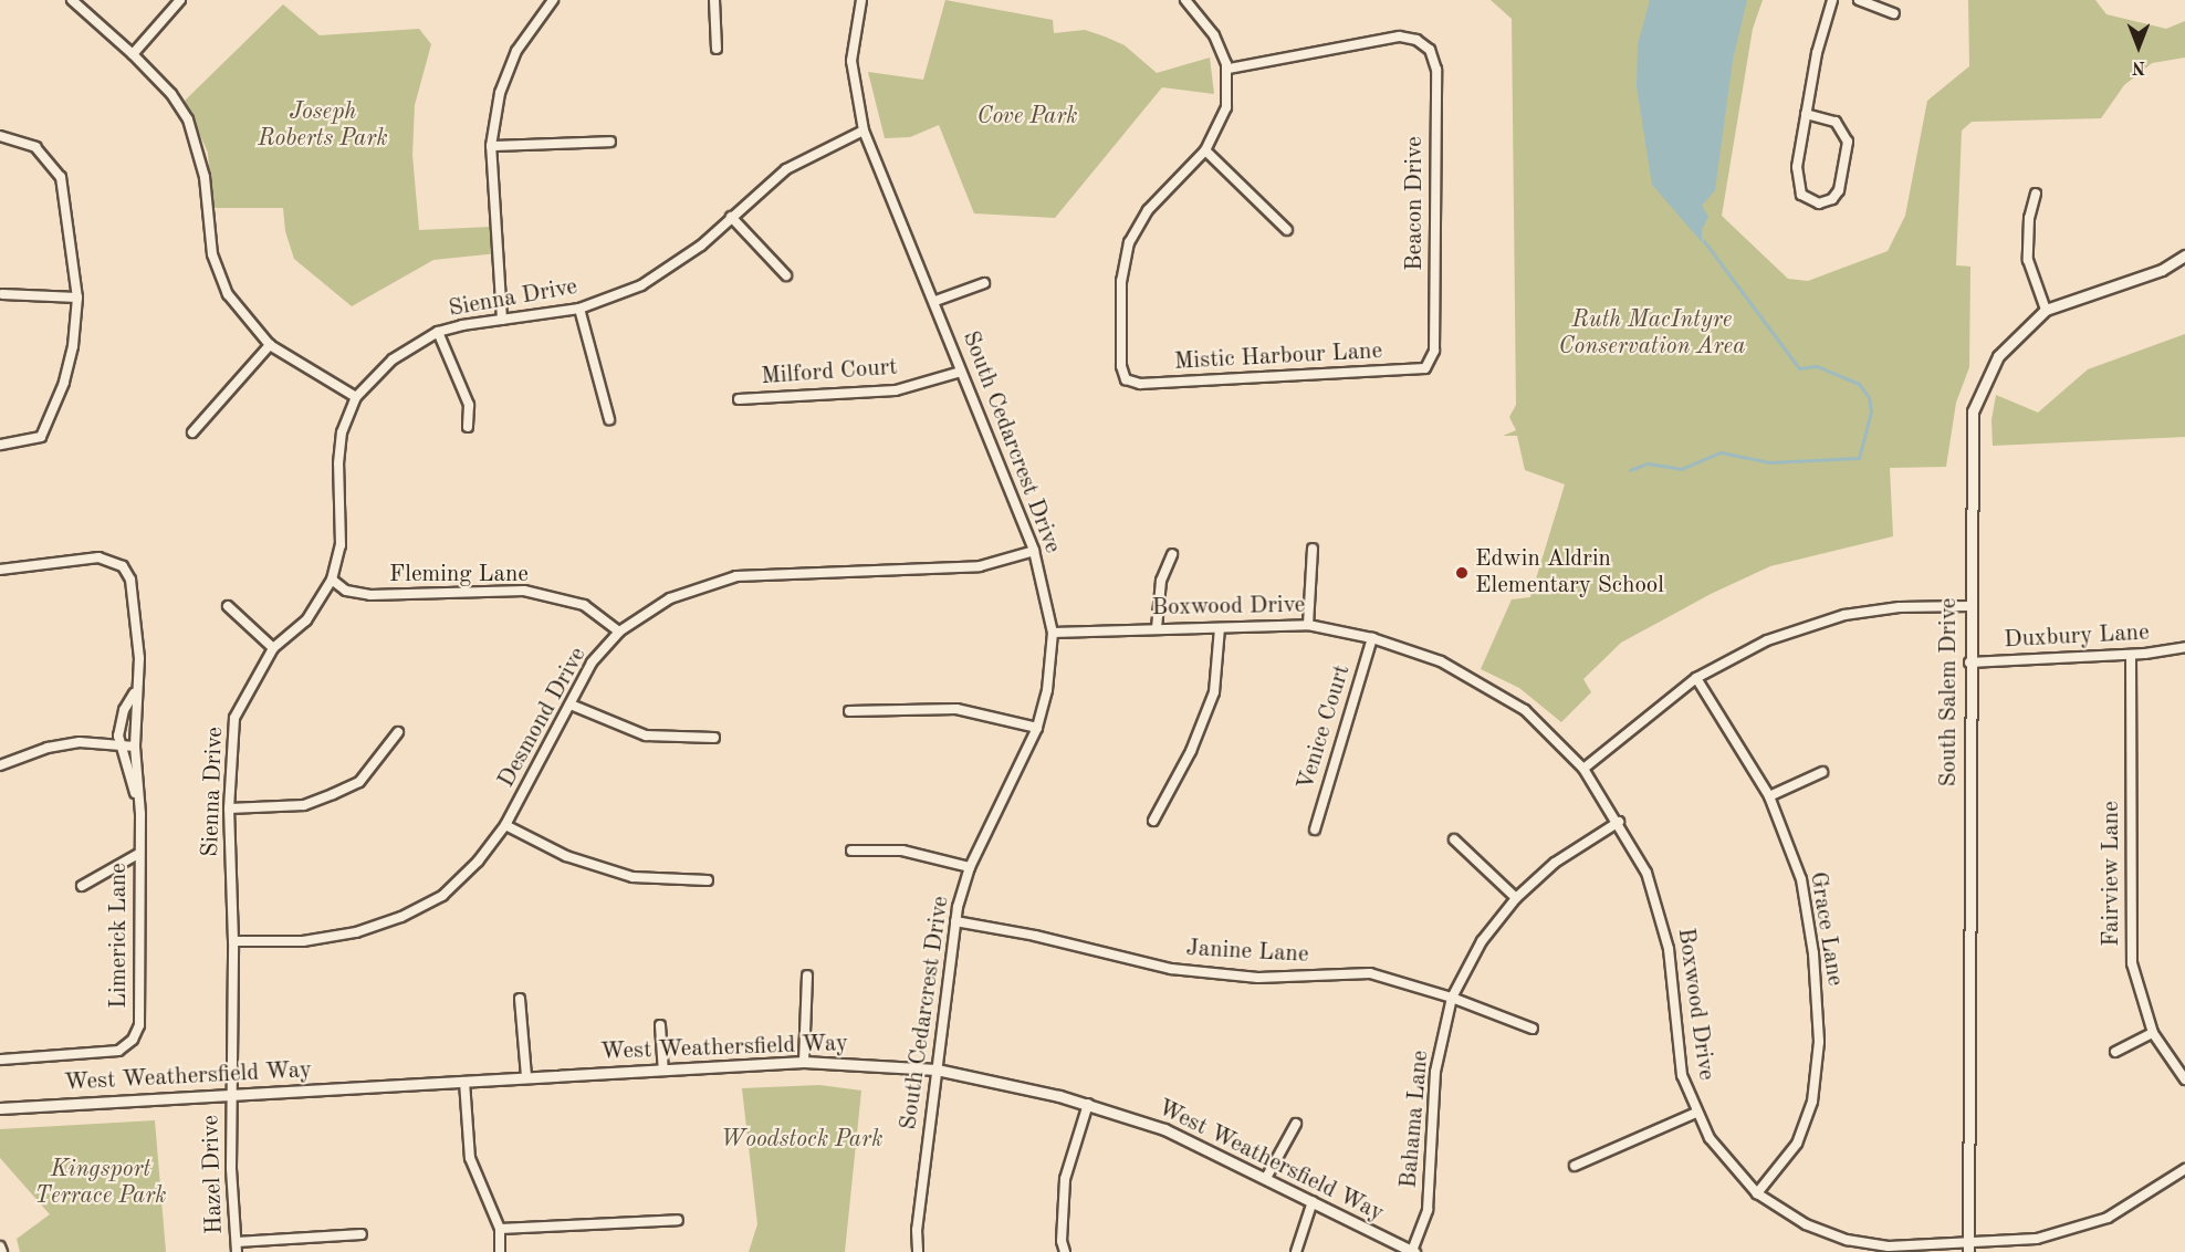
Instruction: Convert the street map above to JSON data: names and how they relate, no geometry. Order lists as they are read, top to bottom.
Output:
{
  "streets": {
    "street": [
      "Beacon Drive",
      "Sienna Drive",
      "Mistic Harbour Lane",
      "Milford Court",
      "South Cedarcrest Drive",
      "Fleming Lane",
      "Boxwood Drive",
      "Duxbury Lane",
      "South Salem Drive",
      "Desmond Drive",
      "Venice Court",
      "Fairview Lane",
      "Grace Lane",
      "Limerick Lane",
      "Janine Lane",
      "West Weathersfield Way",
      "Bahama Lane",
      "Hazel Drive"
    ]
  },
  "crossings": [
    ["Beacon Drive", "Mistic Harbour Lane"],
    ["Sienna Drive", "South Cedarcrest Drive"],
    ["Sienna Drive", "Fleming Lane"],
    ["Sienna Drive", "Desmond Drive"],
    ["Sienna Drive", "West Weathersfield Way"],
    ["Sienna Drive", "Hazel Drive"],
    ["Milford Court", "South Cedarcrest Drive"],
    ["South Cedarcrest Drive", "Boxwood Drive"],
    ["South Cedarcrest Drive", "Desmond Drive"],
    ["South Cedarcrest Drive", "Janine Lane"],
    ["South Cedarcrest Drive", "West Weathersfield Way"],
    ["Fleming Lane", "Desmond Drive"],
    ["Boxwood Drive", "South Salem Drive"],
    ["Boxwood Drive", "Venice Court"],
    ["Boxwood Drive", "Grace Lane"],
    ["Boxwood Drive", "Bahama Lane"],
    ["Duxbury Lane", "South Salem Drive"],
    ["Duxbury Lane", "Fairview Lane"],
    ["Janine Lane", "Bahama Lane"],
    ["West Weathersfield Way", "Bahama Lane"],
    ["West Weathersfield Way", "Hazel Drive"]
  ],
  "parks": [
    "Joseph Roberts Park",
    "Cove Park",
    "Ruth MacIntyre Conservation Area",
    "Woodstock Park",
    "Kingsport Terrace Park"
  ],
  "places": ["Edwin Aldrin Elementary School"],
  "north": "bottom"
}
